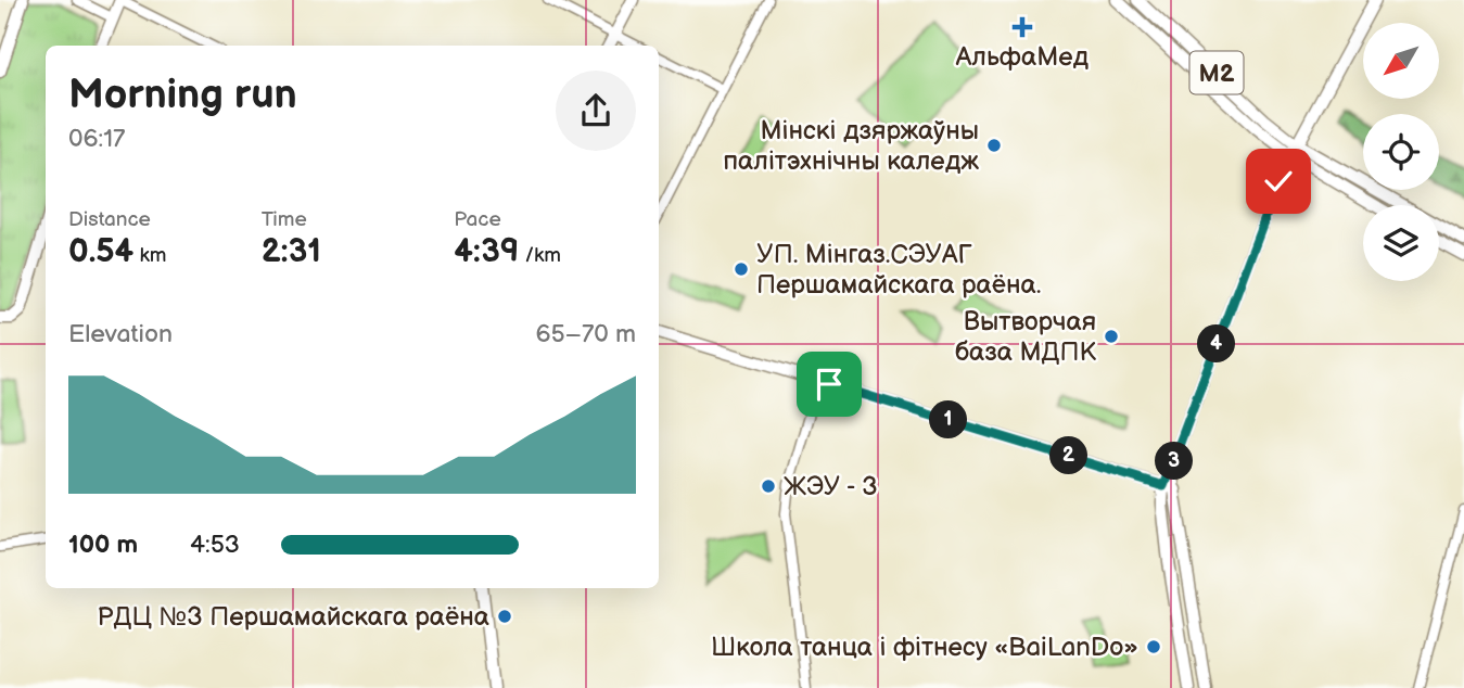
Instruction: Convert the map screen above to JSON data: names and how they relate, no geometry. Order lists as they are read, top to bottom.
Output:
{
  "streets": {
    "main road": ["М2"]
  },
  "places": {
    "health": ["АльфаМед"],
    "other": [
      "Мінскі дзяржаўны палітэхнічны каледж",
      "УП. Мінгаз.СЭУАГ Першамайскага раёна.",
      "Вытворчая база МДПК",
      "ЖЭУ - 3",
      "РДЦ №3 Першамайскага раёна",
      "Школа танца і фітнесу «BaiLanDo»"
    ]
  },
  "north": "bottom left",
  "page": {
    "heading": ["Morning run", "06:17"],
    "stats": [
      ["Distance", "0.54 km"],
      ["Time", "2:31"],
      ["Pace", "4:39 /km"]
    ],
    "chart": ["Elevation", "65–70 m"],
    "pins": [
      "4",
      "1",
      "2",
      "3"
    ],
    "list": [
      {
        "name": "100 m",
        "note": "4:53"
      }
    ]
  }
}
